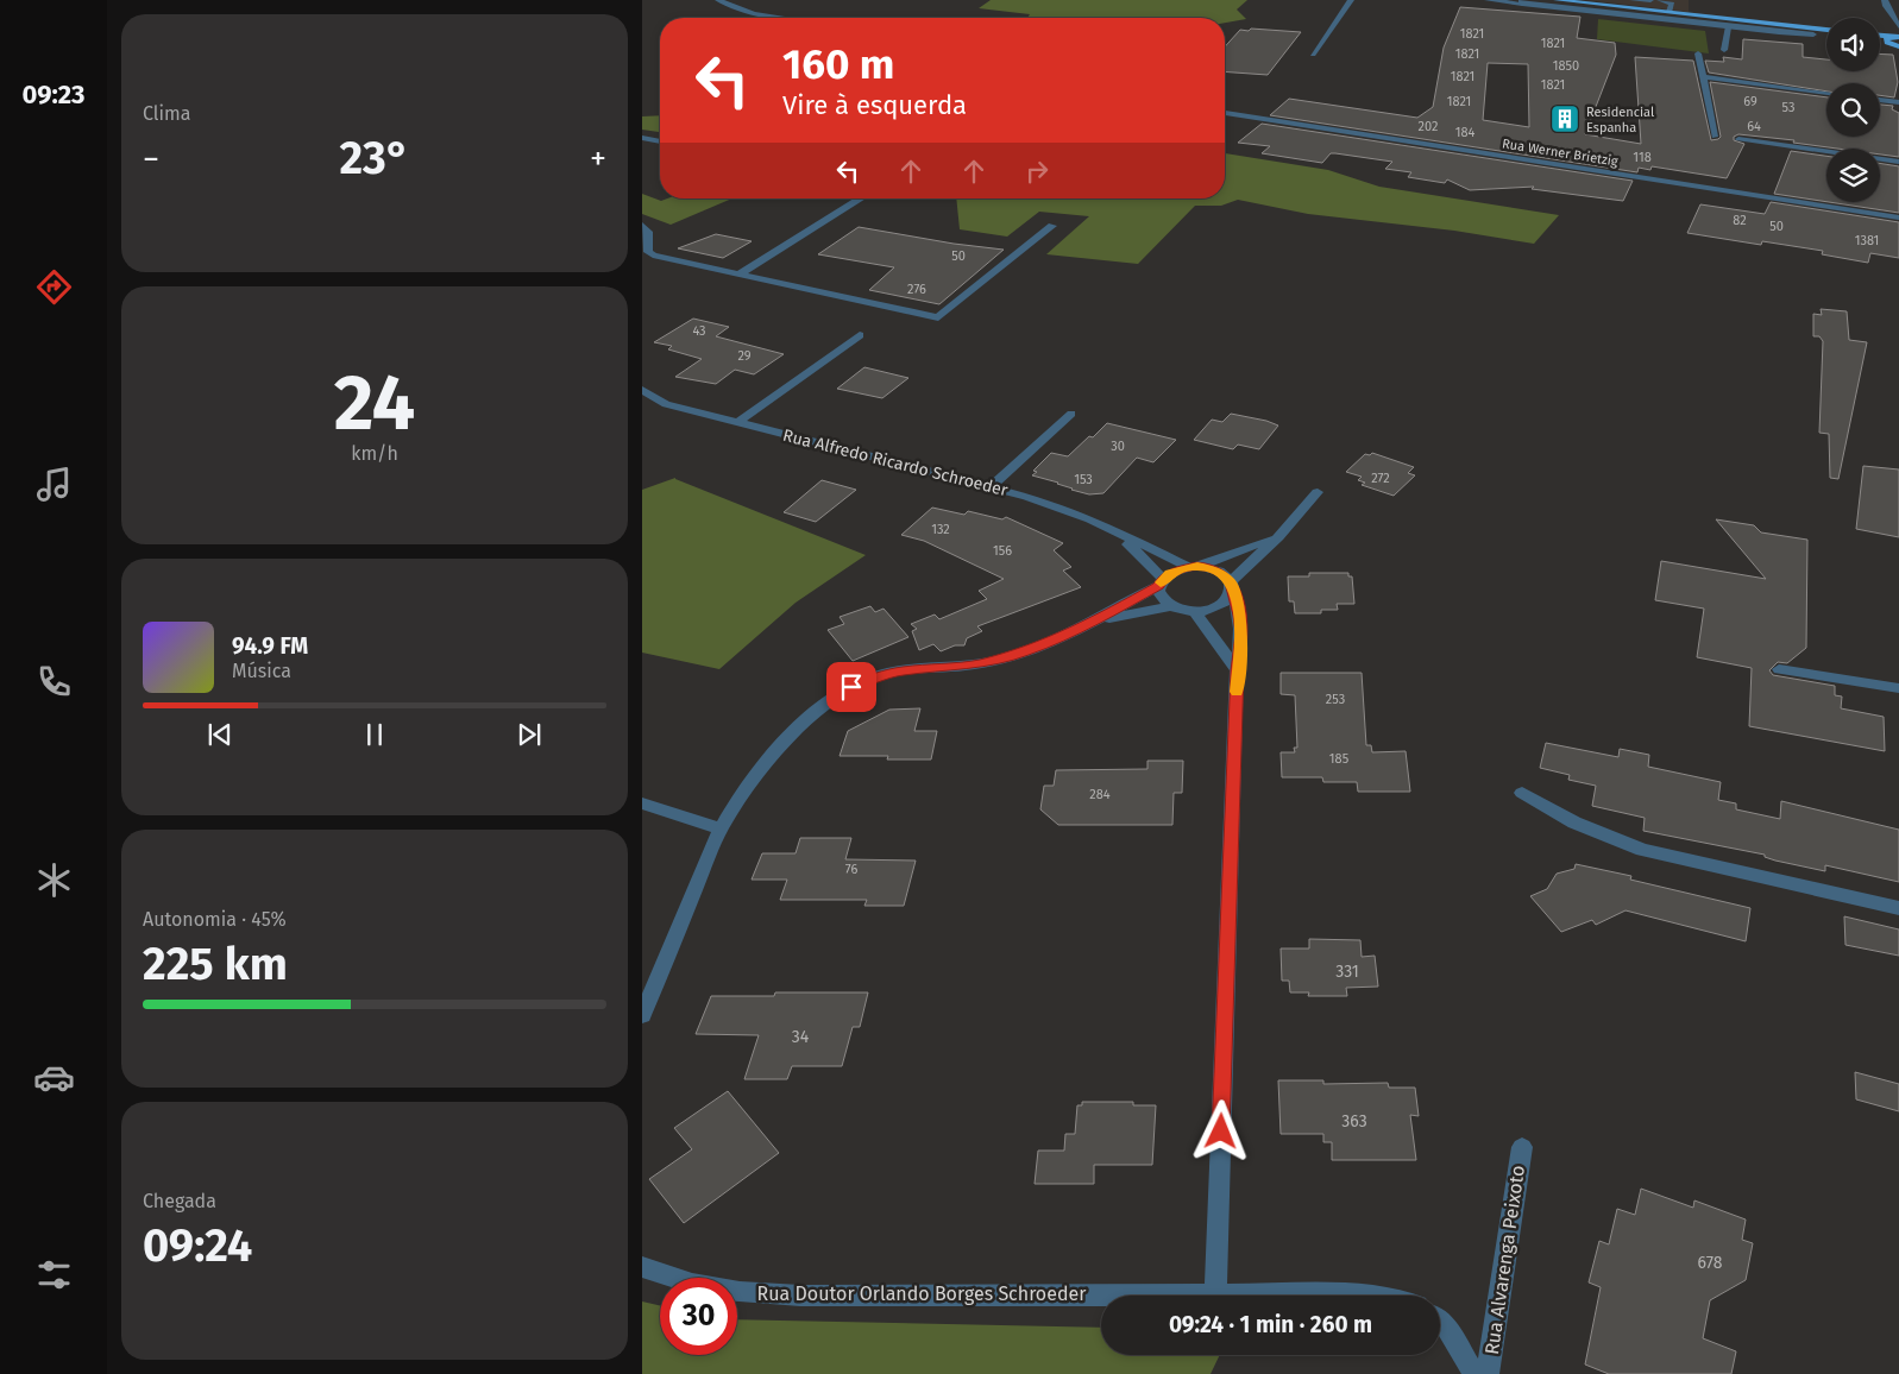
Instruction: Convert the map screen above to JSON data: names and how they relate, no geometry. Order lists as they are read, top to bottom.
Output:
{
  "streets": {
    "street": [
      "Rua Werner Brietzig",
      "Rua Alfredo Ricardo Schroeder",
      "Rua Alvarenga Peixoto",
      "Rua Doutor Orlando Borges Schroeder"
    ]
  },
  "places": {
    "building": ["Residencial Espanha"]
  },
  "house_numbers": [
    "1821",
    "1821",
    "1821",
    "1850",
    "1821",
    "1821",
    "1821",
    "69",
    "53",
    "202",
    "64",
    "184",
    "118",
    "82",
    "50",
    "1381",
    "50",
    "276",
    "43",
    "29",
    "30",
    "272",
    "153",
    "132",
    "156",
    "253",
    "185",
    "284",
    "76",
    "331",
    "34",
    "363",
    "678"
  ],
  "page": {
    "tabs": "09:23",
    "tile": [
      "Clima",
      ["24", "km/h"],
      ["Autonomia · 45%", "225 km"],
      ["Chegada", "09:24"]
    ],
    "turn": ["160 m", "Vire à esquerda"],
    "heat": ["−", "23°", "+"],
    "song": ["94.9 FM", "Música"],
    "limit": "30",
    "trip": "09:24 · 1 min · 260 m"
  }
}
